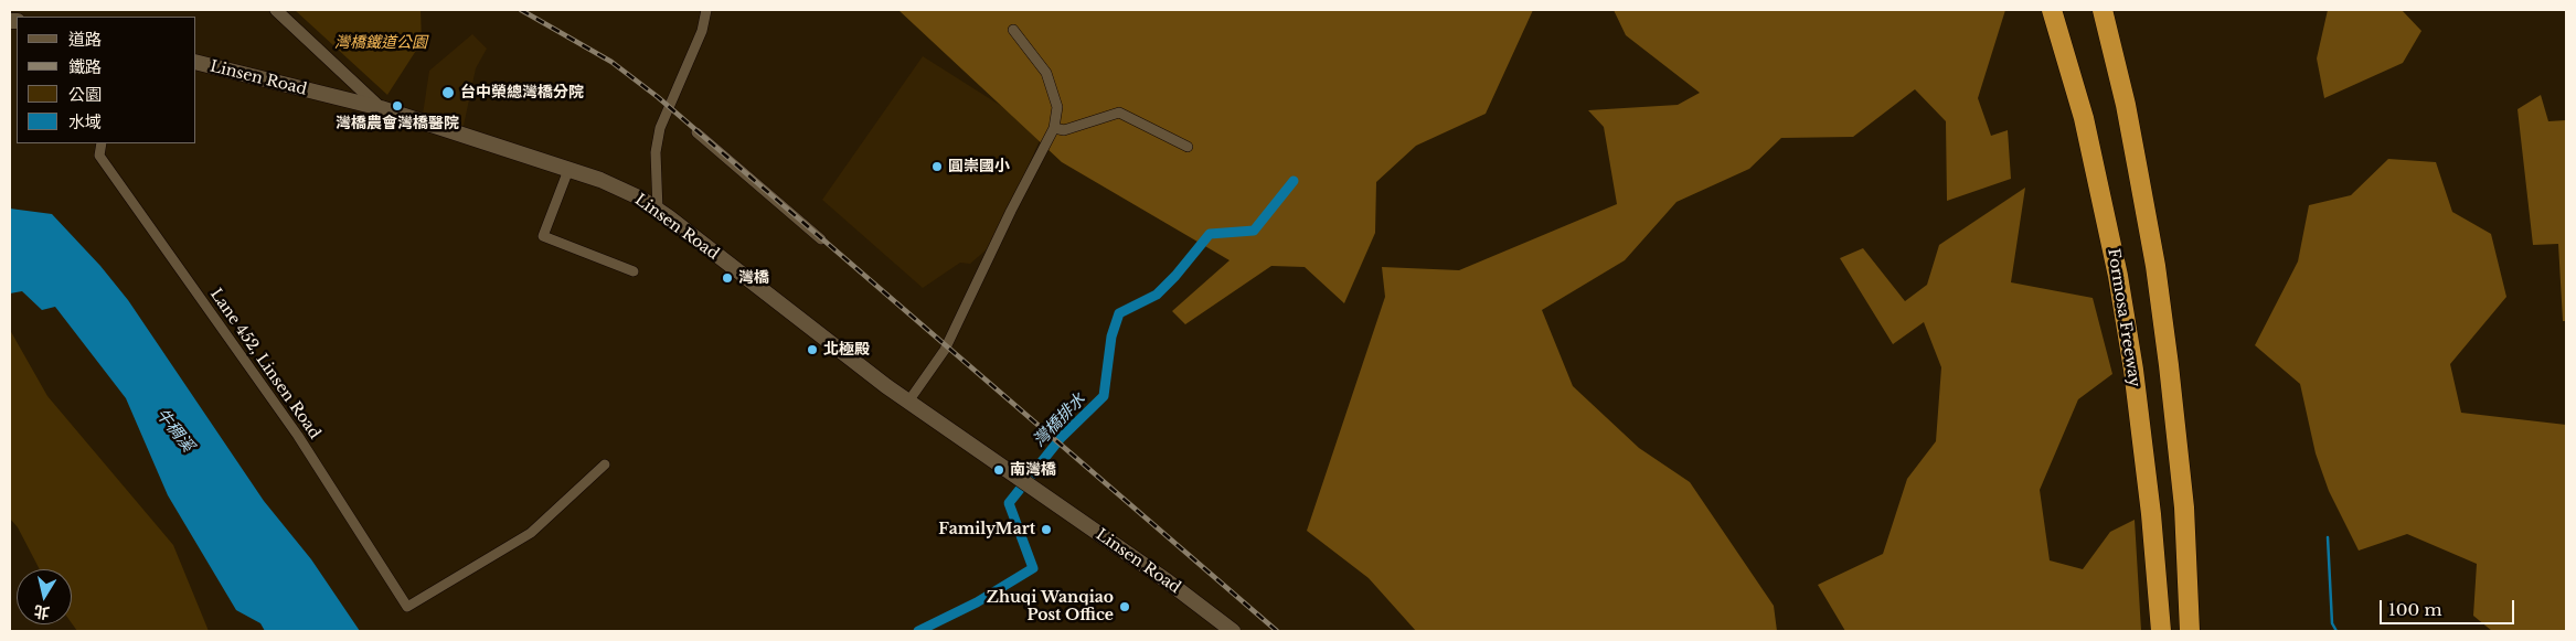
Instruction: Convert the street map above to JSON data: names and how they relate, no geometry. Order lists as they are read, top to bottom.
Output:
{
  "streets": {
    "highway": ["Formosa Freeway"],
    "main road": ["Linsen Road"],
    "street": ["Lane 452, Linsen Road"]
  },
  "water": ["灣橋排水", "牛稠溪"],
  "parks": ["灣橋鐵道公園"],
  "places": [
    "台中榮總灣橋分院",
    "灣橋農會灣橋醫院",
    "圓崇國小",
    "灣橋",
    "北極殿",
    "南灣橋",
    "FamilyMart",
    "Zhuqi Wanqiao Post Office"
  ],
  "legend": [
    "道路",
    "鐵路",
    "公園",
    "水域"
  ],
  "scale_bar": "100 m",
  "north": "bottom"
}
